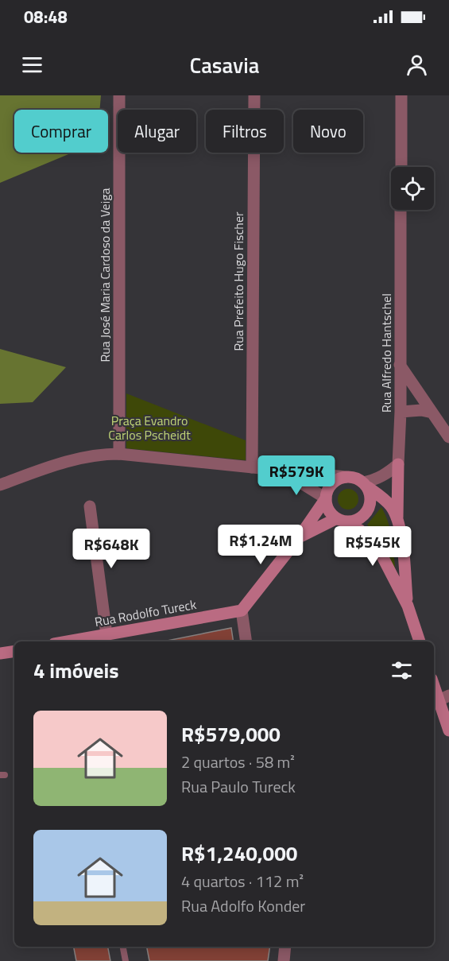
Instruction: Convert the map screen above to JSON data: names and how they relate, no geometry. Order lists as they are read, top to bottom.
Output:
{
  "streets": {
    "main road": ["Rua Rodolfo Tureck"],
    "street": ["Rua José Maria Cardoso da Veiga", "Rua Prefeito Hugo Fischer", "Rua Alfredo Hantschel"]
  },
  "parks": ["Praça Evandro Carlos Pscheidt"],
  "page": {
    "status": "08:48",
    "header": "Casavia",
    "chip": [
      "Comprar",
      "Alugar",
      "Filtros",
      "Novo"
    ],
    "price": [
      "R$579K",
      "R$1.24M",
      "R$545K",
      "R$648K"
    ],
    "heading": "4 imóveis",
    "list": [
      {
        "name": "R$579,000",
        "note": "2 quartos · 58 m² · Rua Paulo Tureck"
      },
      {
        "name": "R$1,240,000",
        "note": "4 quartos · 112 m² · Rua Adolfo Konder"
      }
    ]
  }
}
